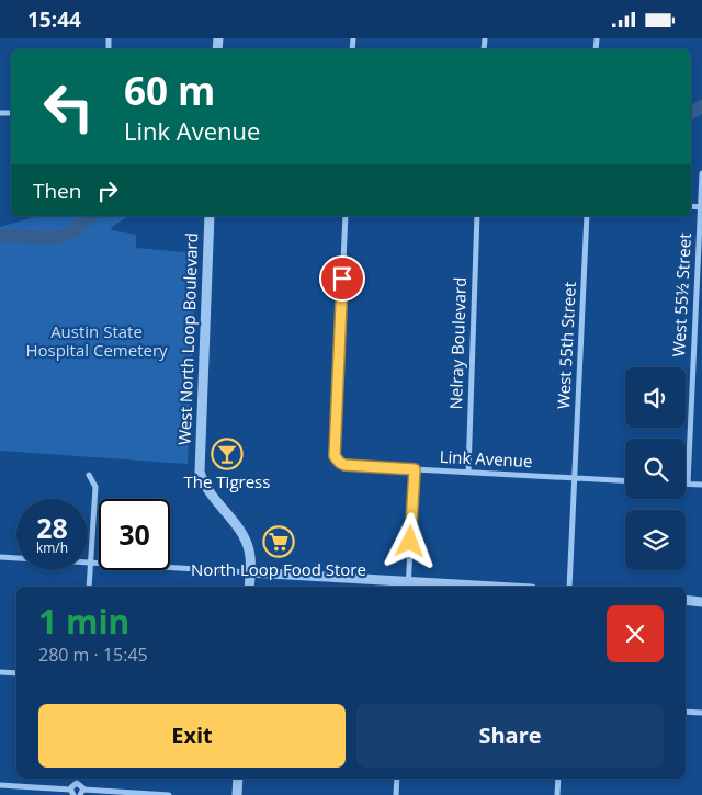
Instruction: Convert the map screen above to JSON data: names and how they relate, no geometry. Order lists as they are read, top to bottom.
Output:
{
  "streets": {
    "street": [
      "West 55½ Street",
      "West North Loop Boulevard",
      "Nelray Boulevard",
      "West 55th Street",
      "Link Avenue"
    ]
  },
  "crossings": [
    ["Nelray Boulevard", "Link Avenue"],
    ["West 55th Street", "Link Avenue"]
  ],
  "parks": ["Austin State Hospital Cemetery"],
  "places": {
    "bar": ["The Tigress"],
    "supermarket": ["North Loop Food Store"]
  },
  "page": {
    "status": "15:44",
    "turn": ["60 m", "Link Avenue"],
    "then": "Then",
    "speed": "28 km/h",
    "limit": "30",
    "heading": ["1 min", "280 m · 15:45"],
    "buttons": ["Exit", "Share"]
  }
}
